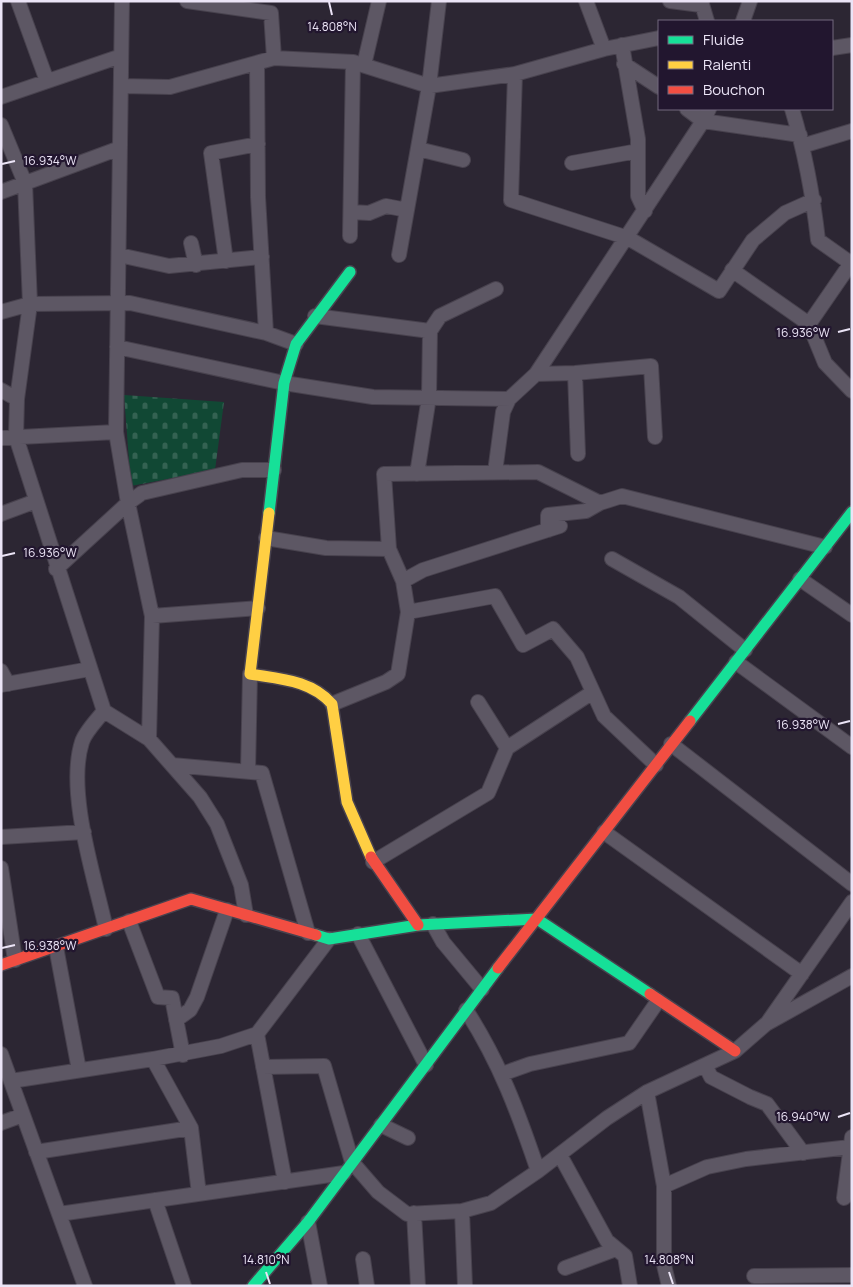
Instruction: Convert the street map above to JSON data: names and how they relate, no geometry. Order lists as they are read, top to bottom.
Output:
{
  "legend": ["Fluide", "Ralenti", "Bouchon"],
  "coordinates": [
    "14.808°N",
    "16.934°W",
    "16.936°W",
    "16.938°W",
    "16.940°W",
    "14.810°N"
  ]
}
